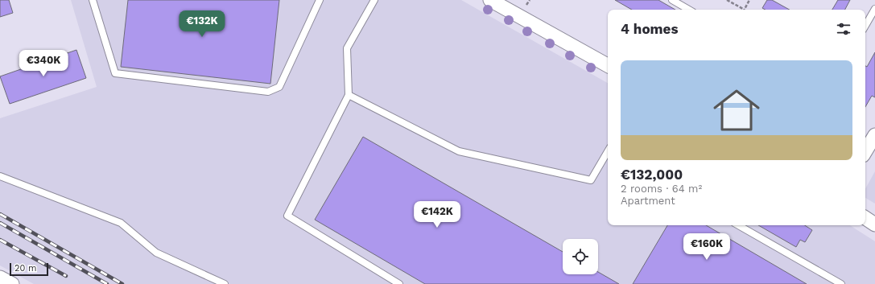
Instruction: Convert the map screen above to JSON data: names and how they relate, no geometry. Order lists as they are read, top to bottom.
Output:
{
  "scale_bar": "20 m",
  "page": {
    "heading": "4 homes",
    "price": [
      "€132K",
      "€340K",
      "€142K",
      "€160K"
    ],
    "list": [
      {
        "name": "€132,000",
        "note": "2 rooms · 64 m² · Apartment"
      }
    ],
    "scale": "20 m"
  }
}
